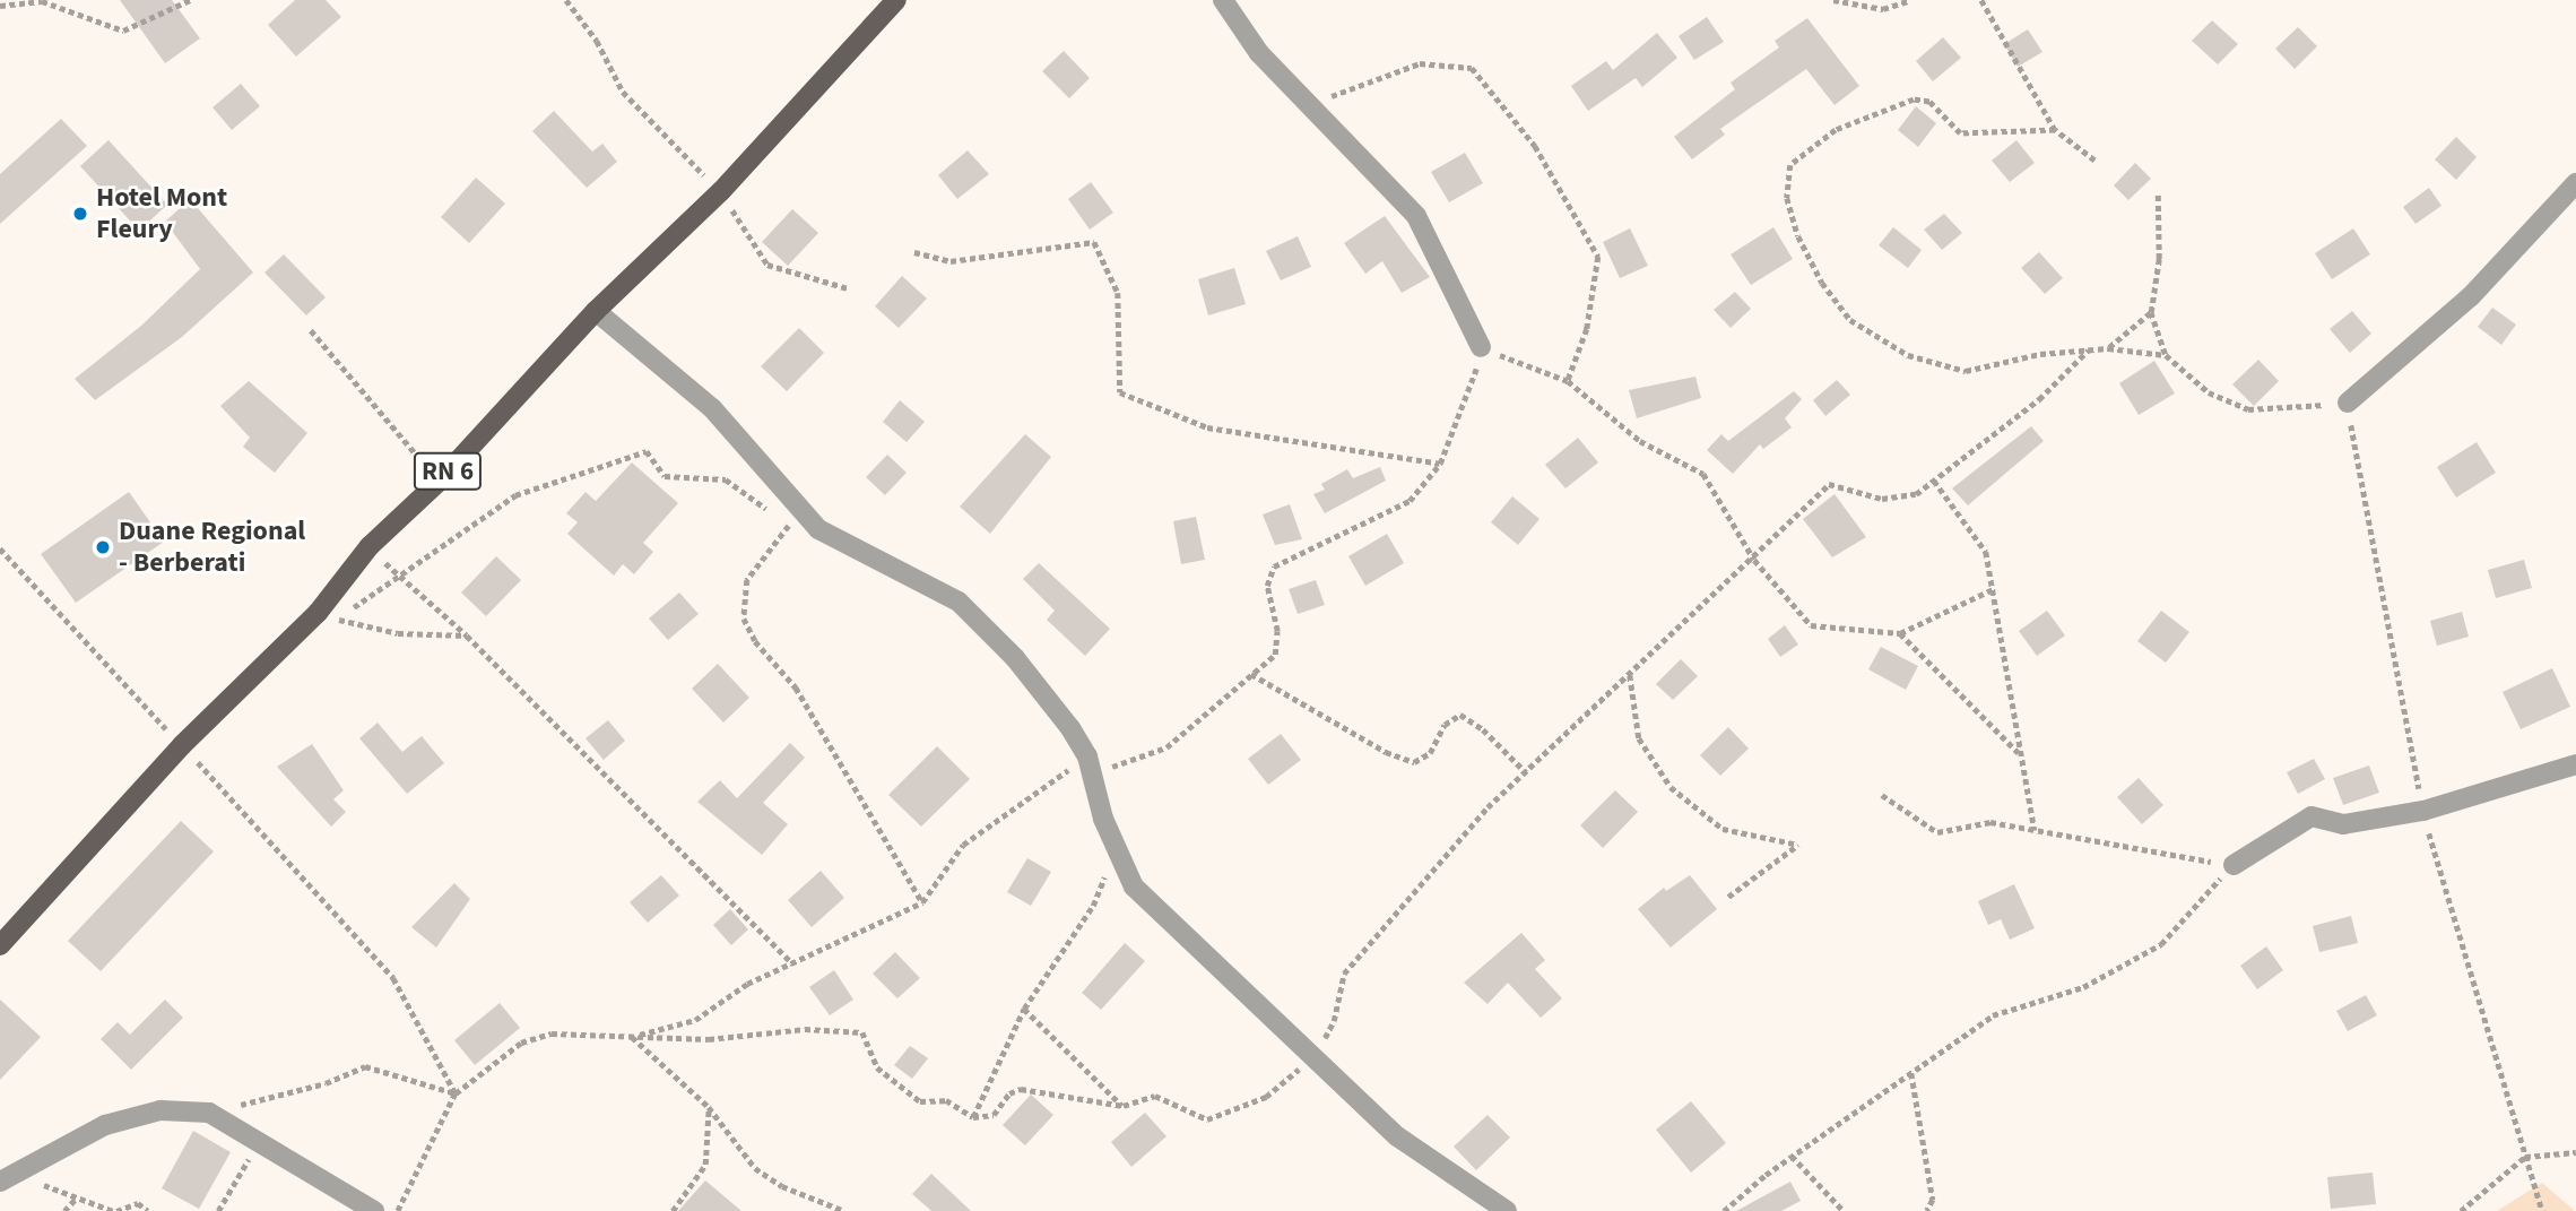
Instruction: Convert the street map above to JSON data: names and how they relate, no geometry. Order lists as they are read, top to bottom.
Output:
{
  "streets": {
    "main road": ["RN 6"]
  },
  "places": ["Hotel Mont Fleury", "Duane Regional - Berberati"]
}
